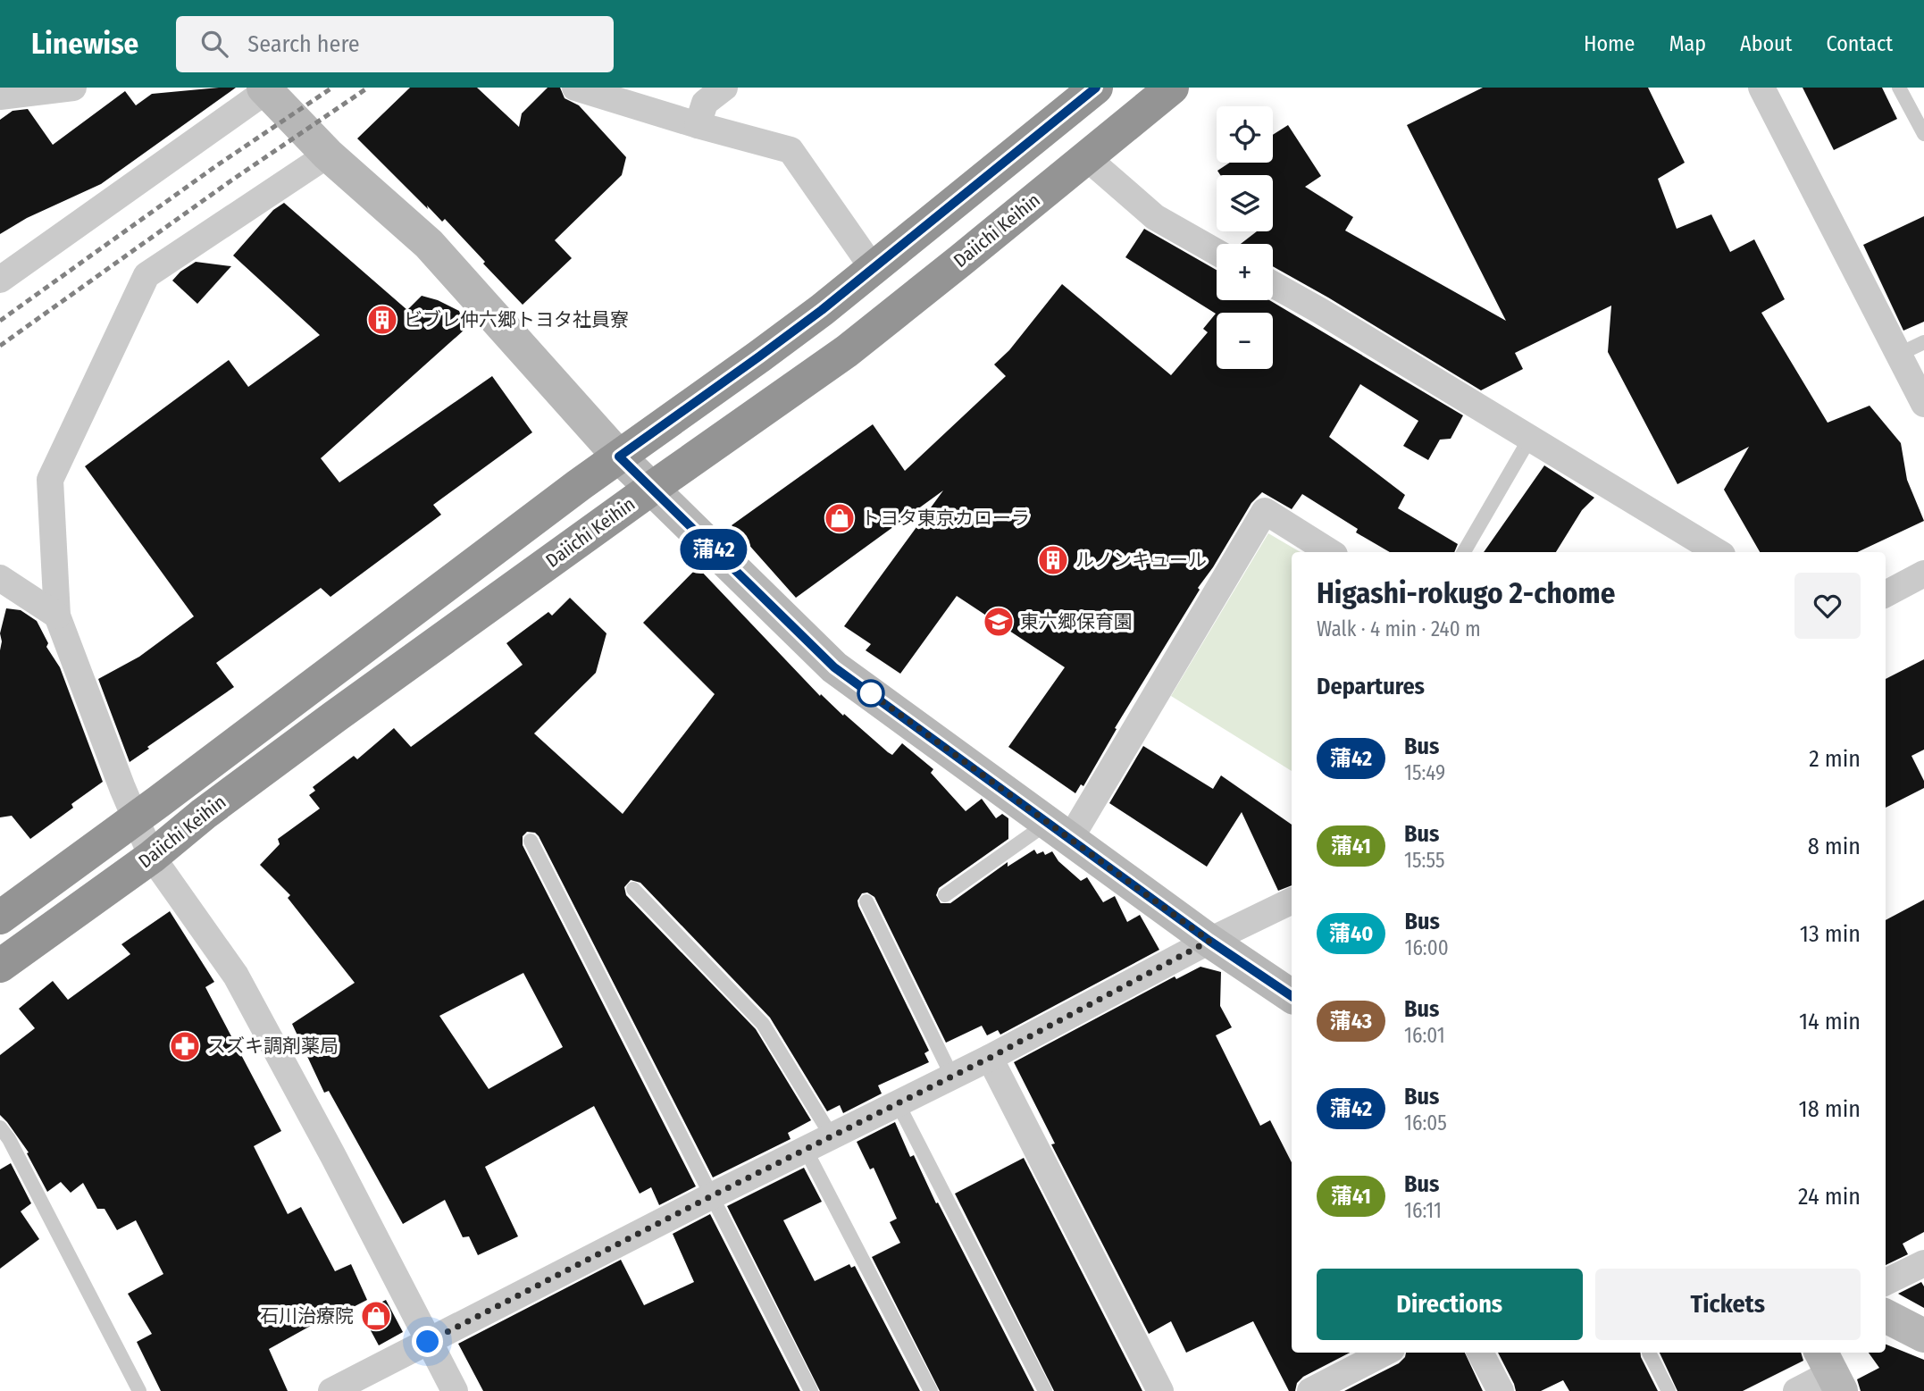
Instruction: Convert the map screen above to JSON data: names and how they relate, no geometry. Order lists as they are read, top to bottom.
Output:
{
  "streets": {
    "highway": ["Daiichi Keihin"]
  },
  "places": {
    "building": ["ビブレ仲六郷トヨタ社員寮", "ルノンキュール"],
    "shop": ["トヨタ東京カローラ", "石川治療院"],
    "school or university": ["東六郷保育園"],
    "pharmacy": ["スズキ調剤薬局"]
  },
  "lines": ["bus line 蒲42"],
  "page": {
    "header": "Linewise",
    "search": "Search here",
    "nav": [
      "Home",
      "Map",
      "About",
      "Contact"
    ],
    "on_map": "蒲42",
    "map_buttons": ["+", "−"],
    "heading": [
      ["Higashi-rokugo 2-chome", "Walk · 4 min · 240 m"],
      "Departures"
    ],
    "list": [
      {
        "mark": "蒲42",
        "name": "Bus",
        "note": "15:49",
        "value": "2 min"
      },
      {
        "mark": "蒲41",
        "name": "Bus",
        "note": "15:55",
        "value": "8 min"
      },
      {
        "mark": "蒲40",
        "name": "Bus",
        "note": "16:00",
        "value": "13 min"
      },
      {
        "mark": "蒲43",
        "name": "Bus",
        "note": "16:01",
        "value": "14 min"
      },
      {
        "mark": "蒲42",
        "name": "Bus",
        "note": "16:05",
        "value": "18 min"
      },
      {
        "mark": "蒲41",
        "name": "Bus",
        "note": "16:11",
        "value": "24 min"
      }
    ],
    "buttons": ["Directions", "Tickets"]
  }
}
